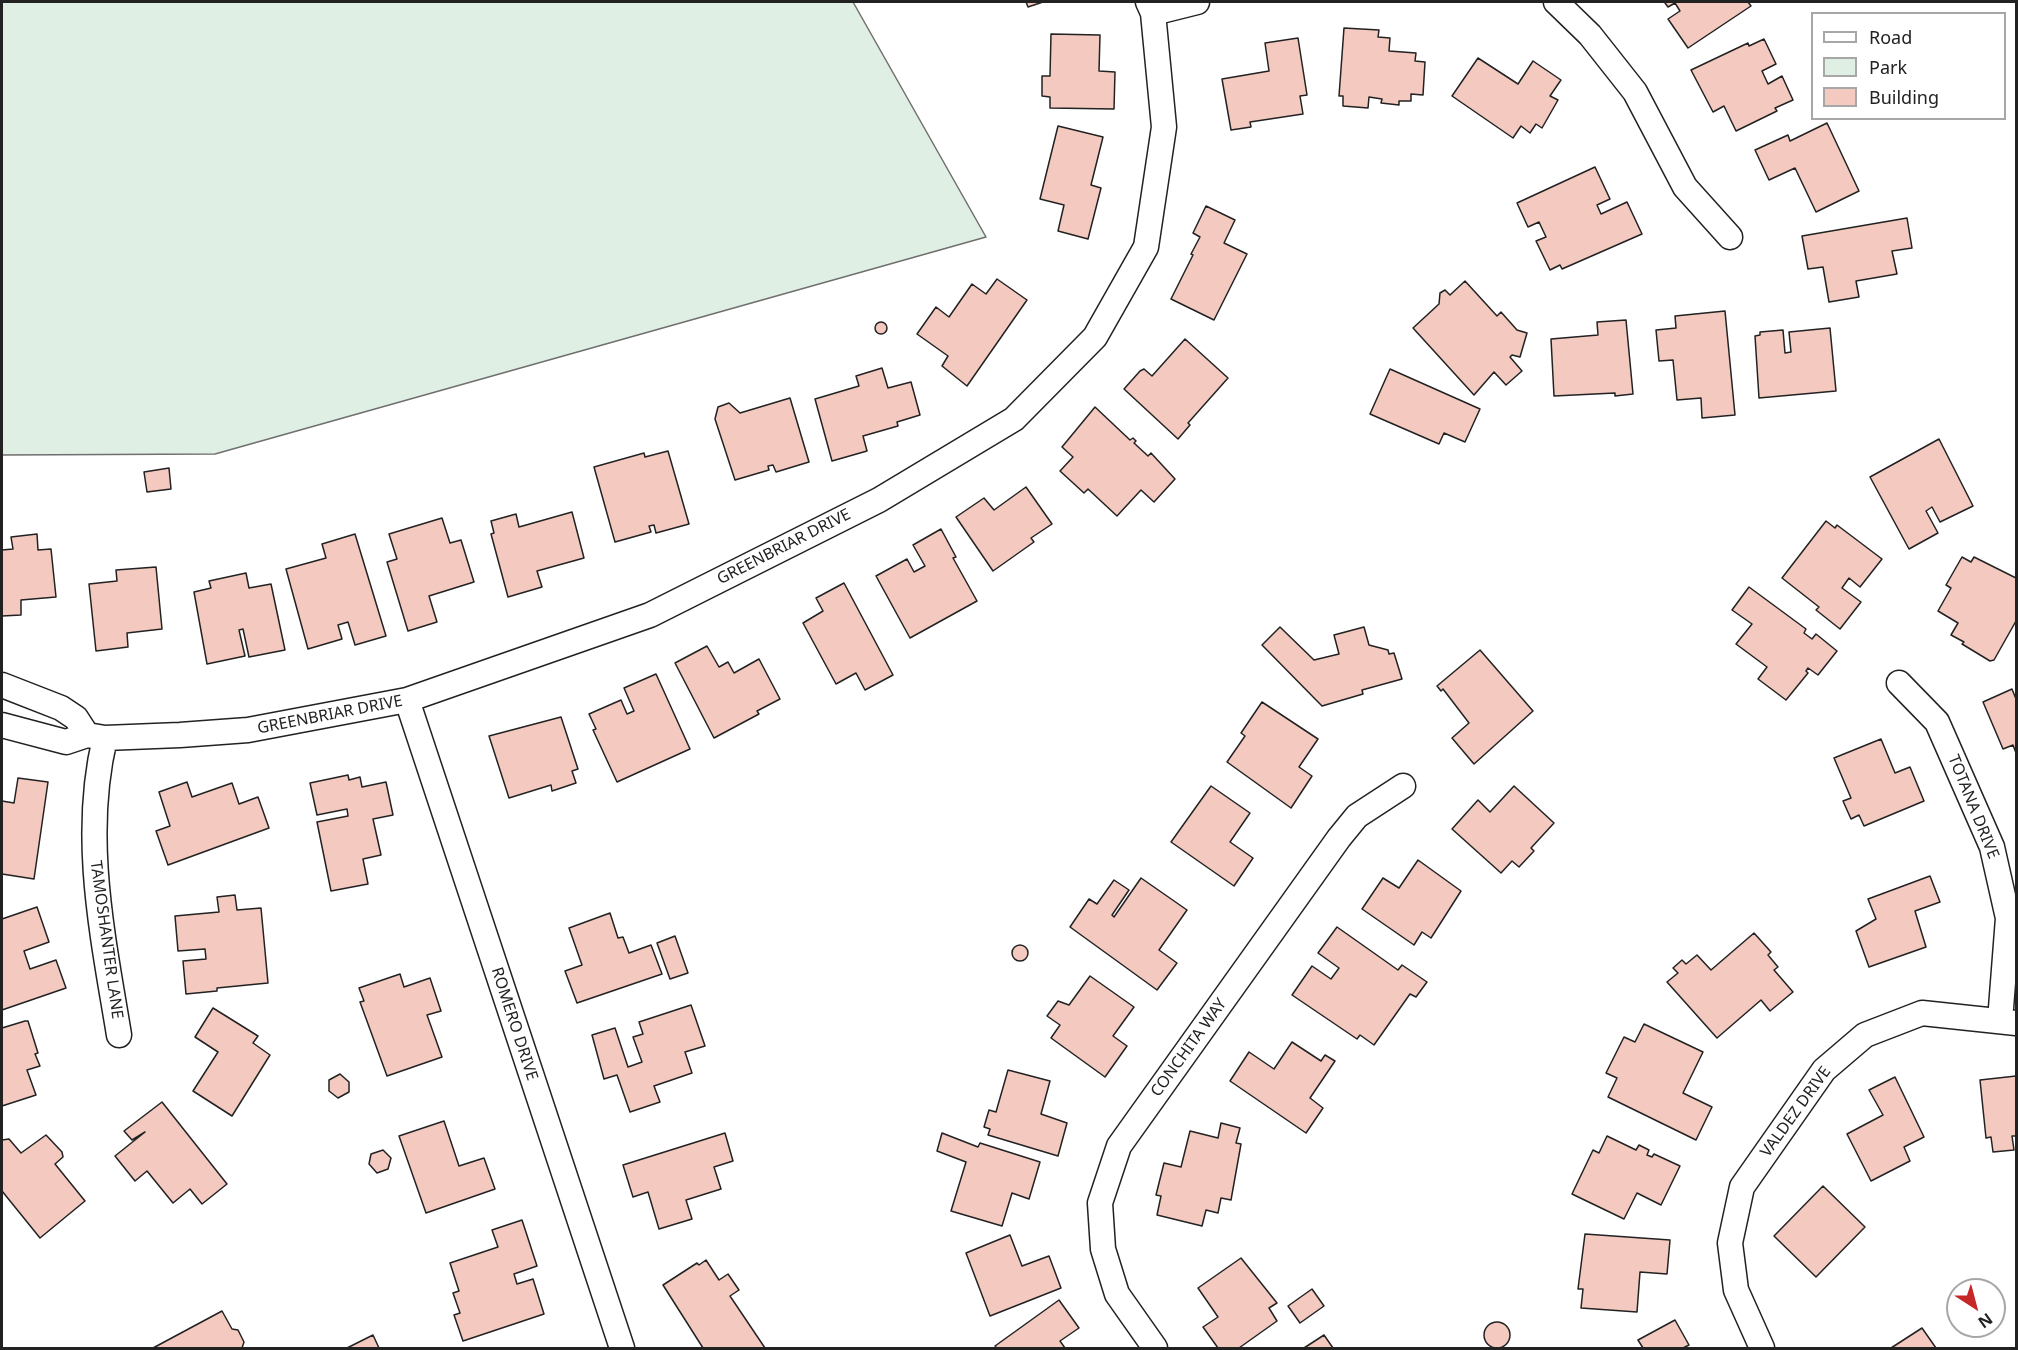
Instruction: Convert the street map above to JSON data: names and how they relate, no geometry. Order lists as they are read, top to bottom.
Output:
{
  "streets": {
    "street": [
      "GREENBRIAR DRIVE",
      "TOTANA DRIVE",
      "TAMOSHANTER LANE",
      "ROMERO DRIVE",
      "CONCHITA WAY",
      "VALDEZ DRIVE"
    ]
  },
  "crossings": [
    ["GREENBRIAR DRIVE", "TAMOSHANTER LANE"],
    ["GREENBRIAR DRIVE", "ROMERO DRIVE"],
    ["TOTANA DRIVE", "VALDEZ DRIVE"]
  ],
  "legend": ["Road", "Park", "Building"],
  "north": "bottom right"
}
